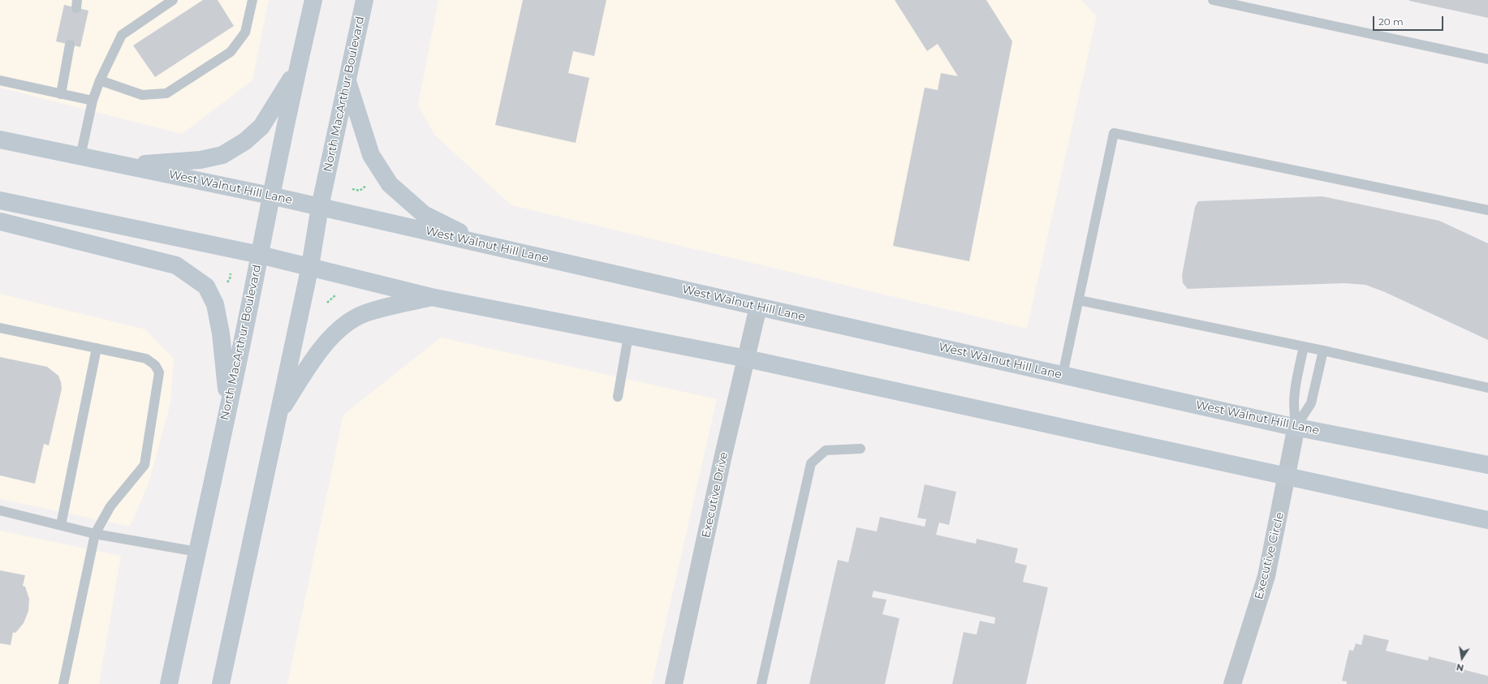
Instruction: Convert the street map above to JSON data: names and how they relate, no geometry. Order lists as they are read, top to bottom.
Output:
{
  "streets": {
    "main road": ["North MacArthur Boulevard", "West Walnut Hill Lane"],
    "street": ["Executive Drive", "Executive Circle"]
  },
  "crossings": [
    ["North MacArthur Boulevard", "West Walnut Hill Lane"],
    ["West Walnut Hill Lane", "Executive Drive"],
    ["West Walnut Hill Lane", "Executive Circle"]
  ],
  "scale_bar": "20 m",
  "north": "bottom"
}
